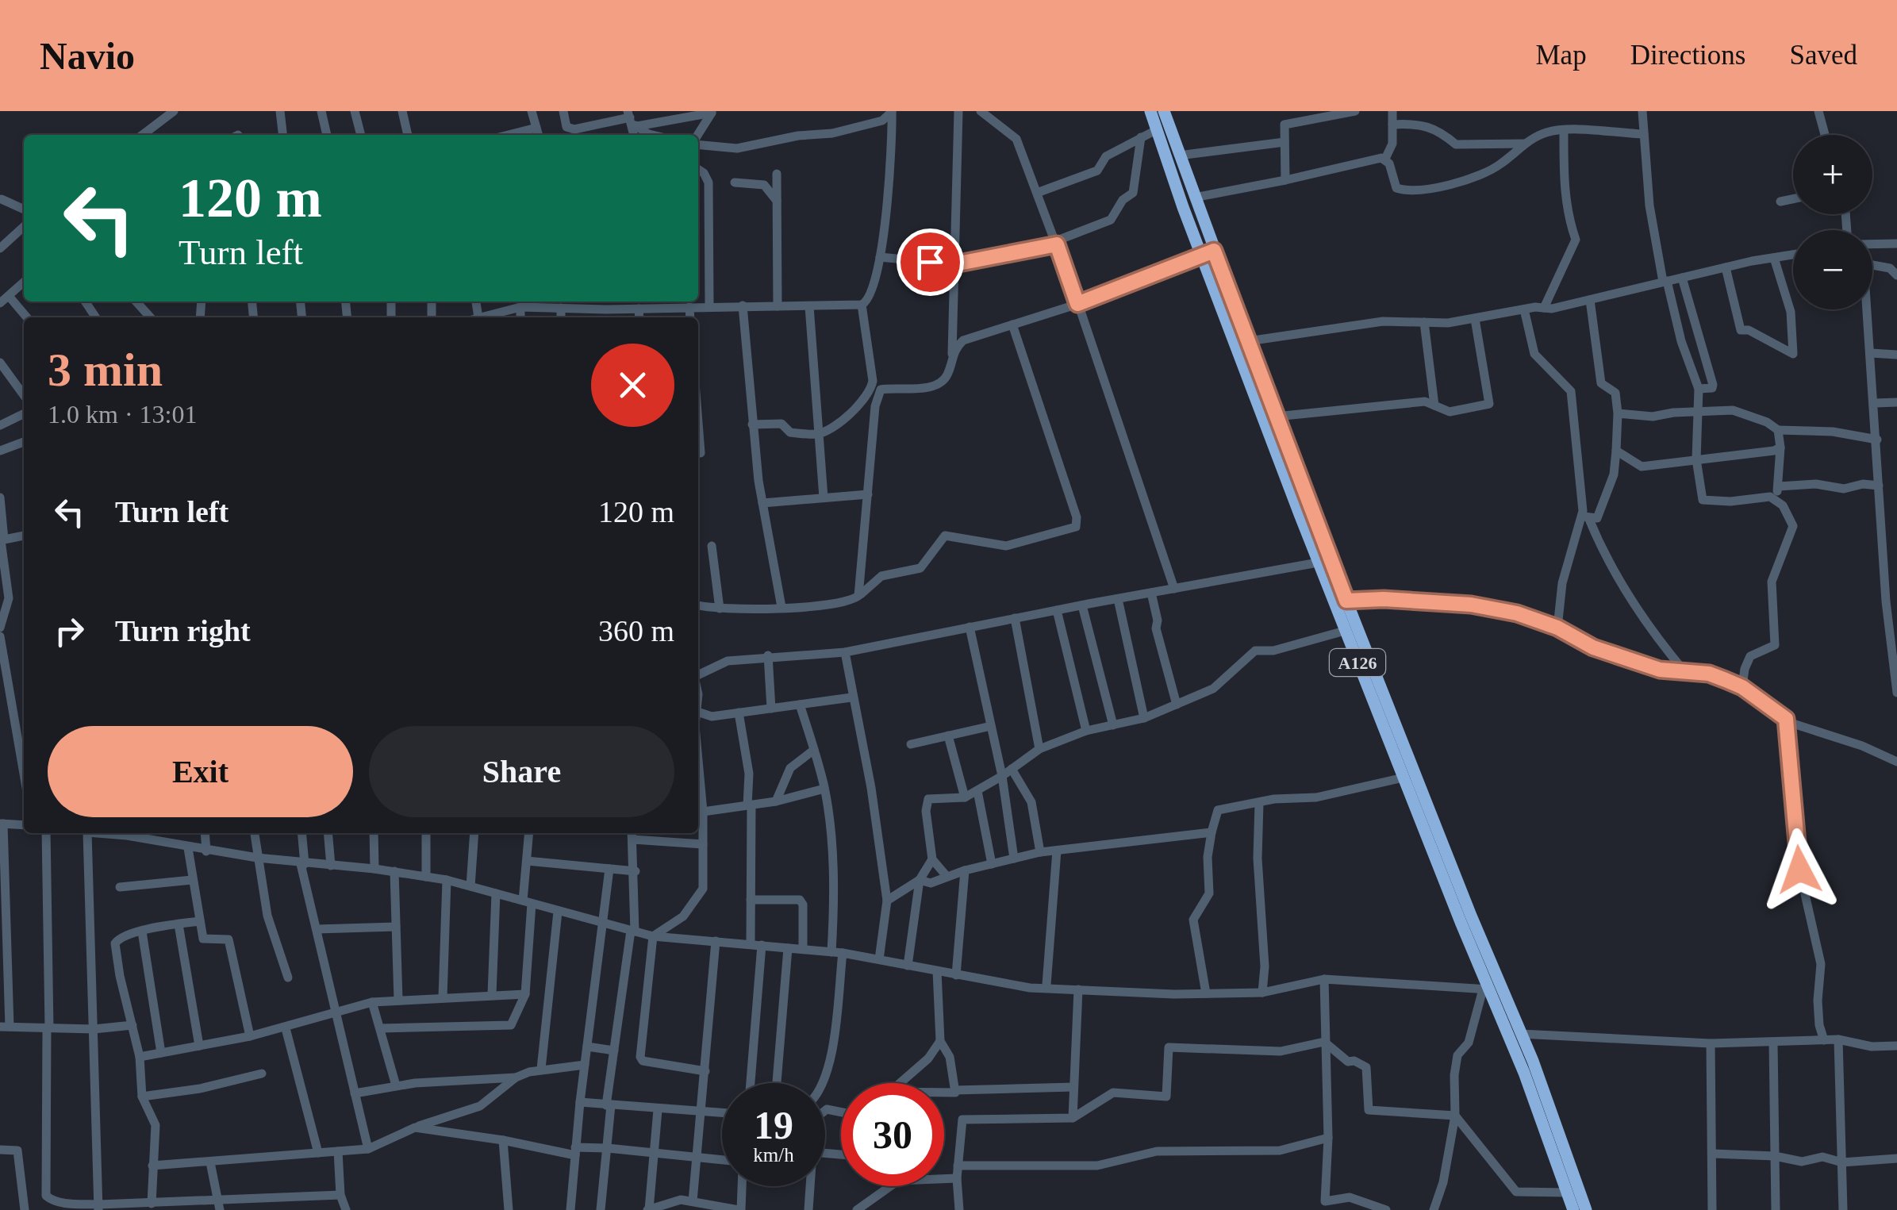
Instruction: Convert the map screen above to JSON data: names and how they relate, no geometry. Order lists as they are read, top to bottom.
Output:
{
  "streets": {
    "highway": ["A126"]
  },
  "page": {
    "header": "Navio",
    "nav": ["Map", "Directions", "Saved"],
    "map_buttons": ["+", "−"],
    "turn": ["120 m", "Turn left"],
    "heading": ["3 min", "1.0 km · 13:01"],
    "list": [
      {
        "name": "Turn left",
        "value": "120 m"
      },
      {
        "name": "Turn right",
        "value": "360 m"
      }
    ],
    "buttons": ["Exit", "Share"],
    "speed": "19 km/h",
    "limit": "30"
  }
}
